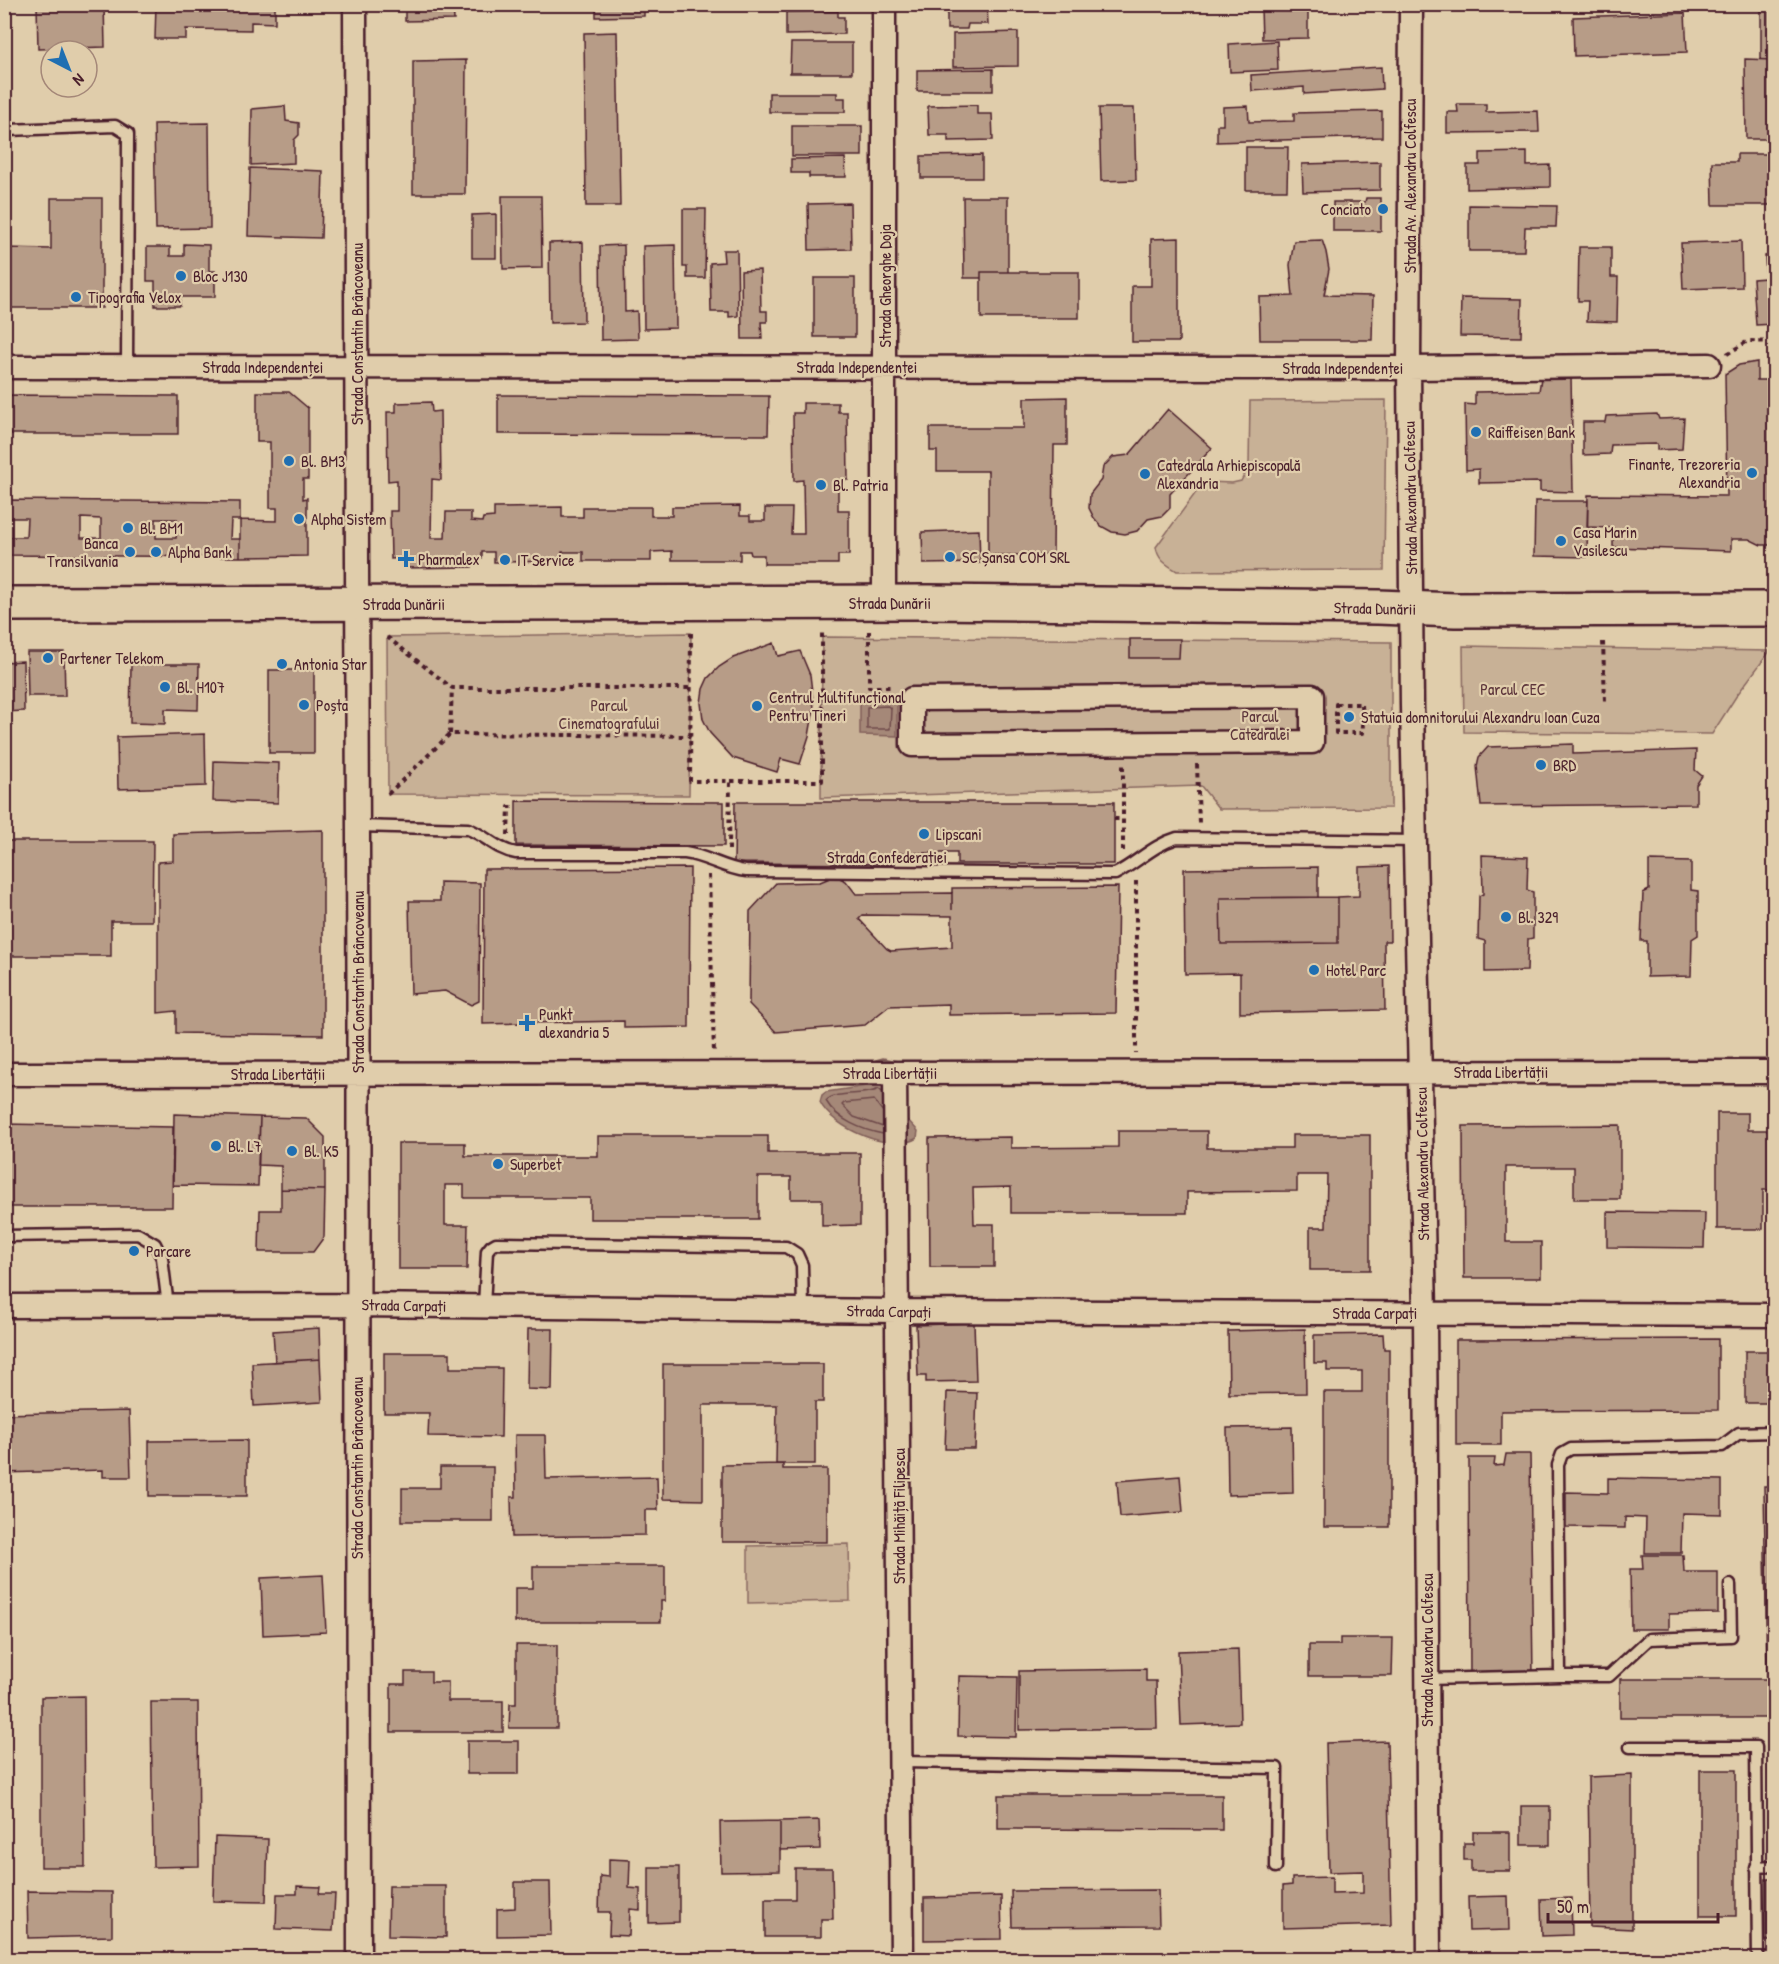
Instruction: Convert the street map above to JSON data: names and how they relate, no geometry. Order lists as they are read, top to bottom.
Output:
{
  "streets": {
    "main road": ["Strada Dunării"],
    "street": [
      "Strada Av. Alexandru Colfescu",
      "Strada Gheorghe Doja",
      "Strada Constantin Brâncoveanu",
      "Strada Independenței",
      "Strada Alexandru Colfescu",
      "Strada Libertății",
      "Strada Carpați",
      "Strada Mihăiță Filipescu"
    ],
    "lane": ["Strada Confederației"]
  },
  "crossings": [
    ["Strada Av. Alexandru Colfescu", "Strada Independenței"],
    ["Strada Av. Alexandru Colfescu", "Strada Alexandru Colfescu"],
    ["Strada Gheorghe Doja", "Strada Independenței"],
    ["Strada Gheorghe Doja", "Strada Dunării"],
    ["Strada Constantin Brâncoveanu", "Strada Independenței"],
    ["Strada Constantin Brâncoveanu", "Strada Dunării"],
    ["Strada Constantin Brâncoveanu", "Strada Libertății"],
    ["Strada Constantin Brâncoveanu", "Strada Carpați"],
    ["Strada Independenței", "Strada Alexandru Colfescu"],
    ["Strada Alexandru Colfescu", "Strada Dunării"],
    ["Strada Alexandru Colfescu", "Strada Libertății"],
    ["Strada Alexandru Colfescu", "Strada Carpați"],
    ["Strada Libertății", "Strada Mihăiță Filipescu"],
    ["Strada Carpați", "Strada Mihăiță Filipescu"]
  ],
  "parks": ["Parcul CEC", "Parcul Cinematografului", "Parcul Catedralei"],
  "places": {
    "other": [
      "Conciato",
      "Bloc J130",
      "Tipografia Velox",
      "Raiffeisen Bank",
      "Bl. BM3",
      "Finante, Trezoreria Alexandria",
      "Catedrala Arhiepiscopală Alexandria",
      "Bl. Patria",
      "Alpha Sistem",
      "Bl. BM1",
      "Casa Marin Vasilescu",
      "Banca Transilvania",
      "Alpha Bank",
      "SC Șansa COM SRL",
      "IT Service",
      "Partener Telekom",
      "Antonia Star",
      "Bl. H107",
      "Poșta",
      "Centrul Multifuncțional Pentru Tineri",
      "Statuia domnitorului Alexandru Ioan Cuza",
      "BRD",
      "Lipscani",
      "Bl. 329",
      "Hotel Parc",
      "Bl. L7",
      "Bl. K5",
      "Superbet",
      "Parcare"
    ],
    "health": ["Pharmalex", "Punkt alexandria 5"]
  },
  "scale_bar": "50 m",
  "north": "bottom right"
}
